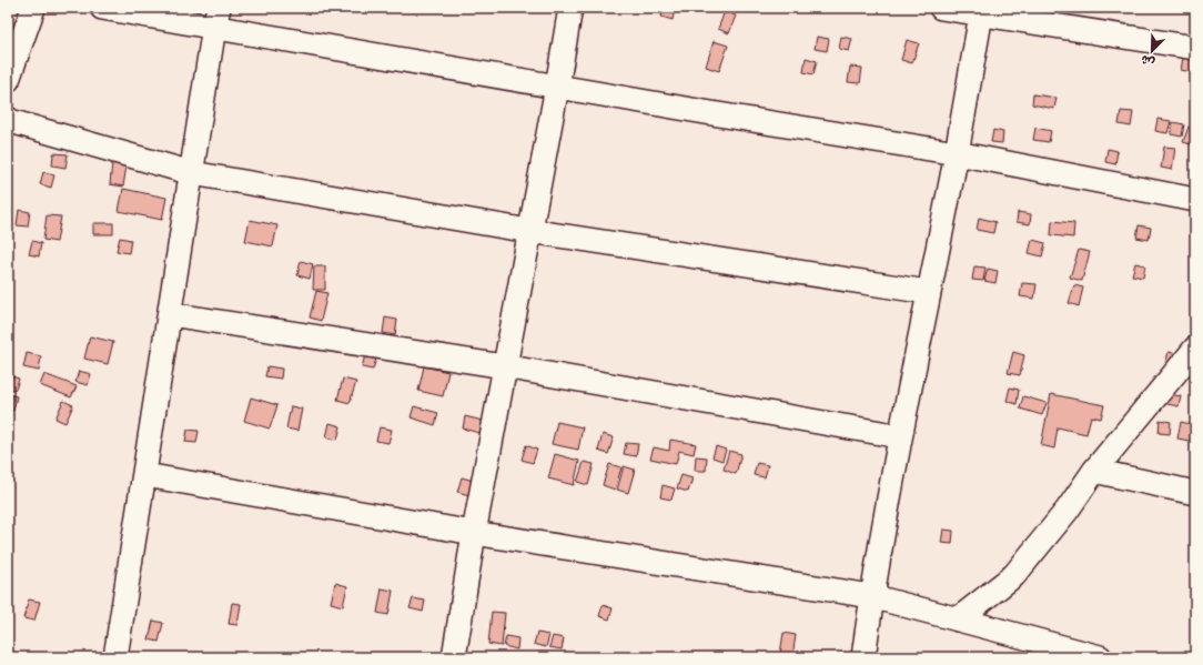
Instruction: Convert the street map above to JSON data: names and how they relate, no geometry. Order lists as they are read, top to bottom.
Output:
{
  "north": "bottom left"
}
